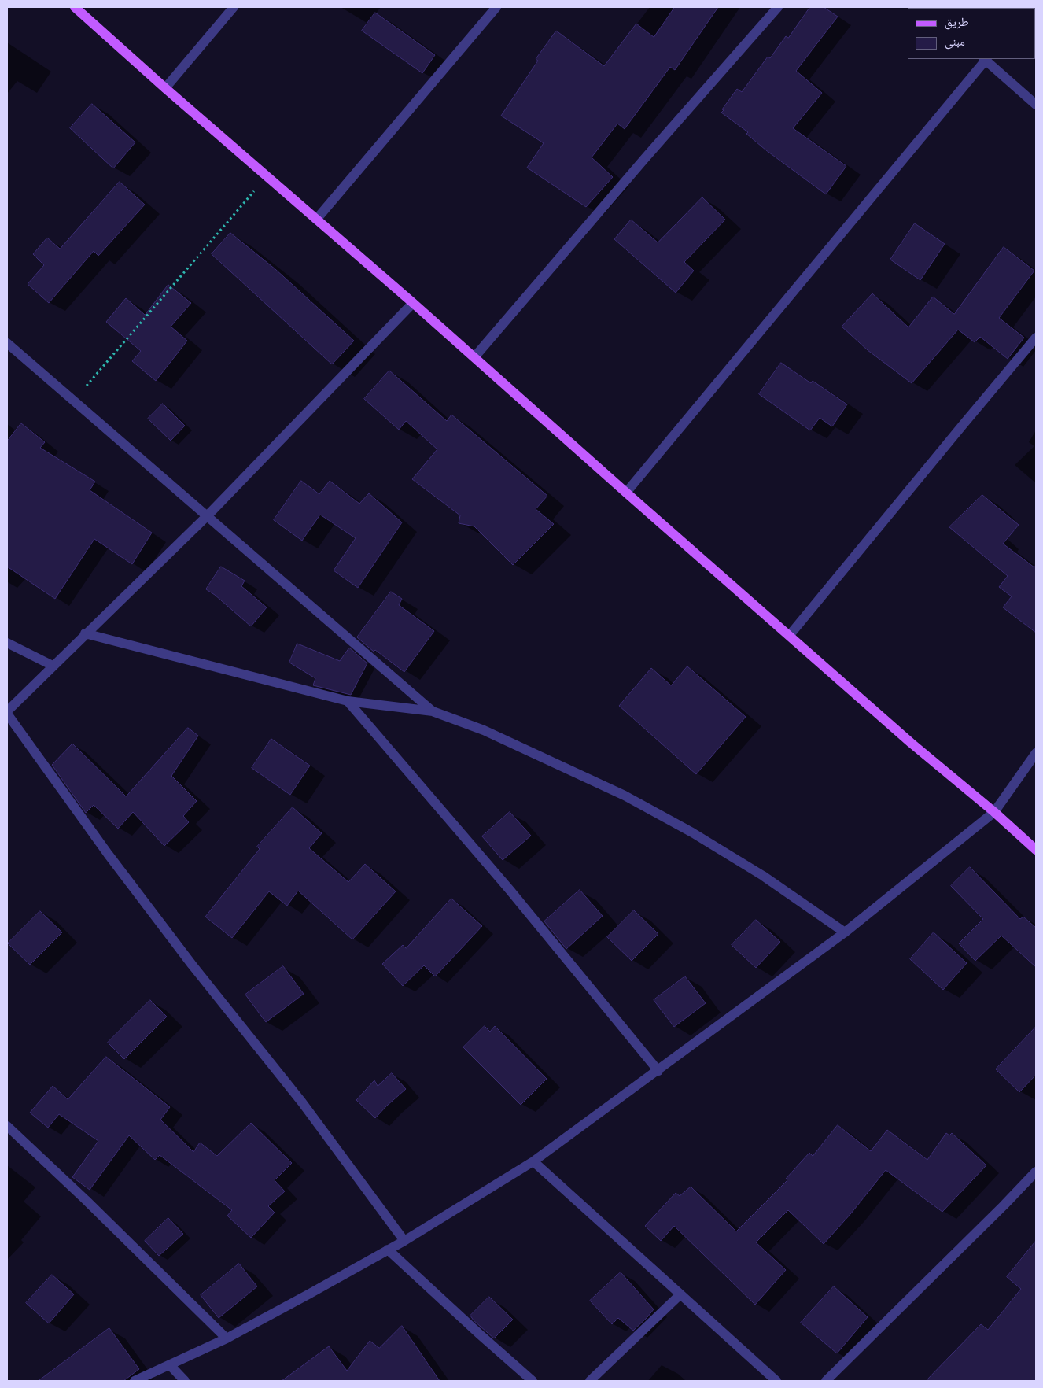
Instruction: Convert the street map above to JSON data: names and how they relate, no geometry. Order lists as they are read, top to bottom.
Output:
{
  "legend": ["طريق", "مبنى"]
}
